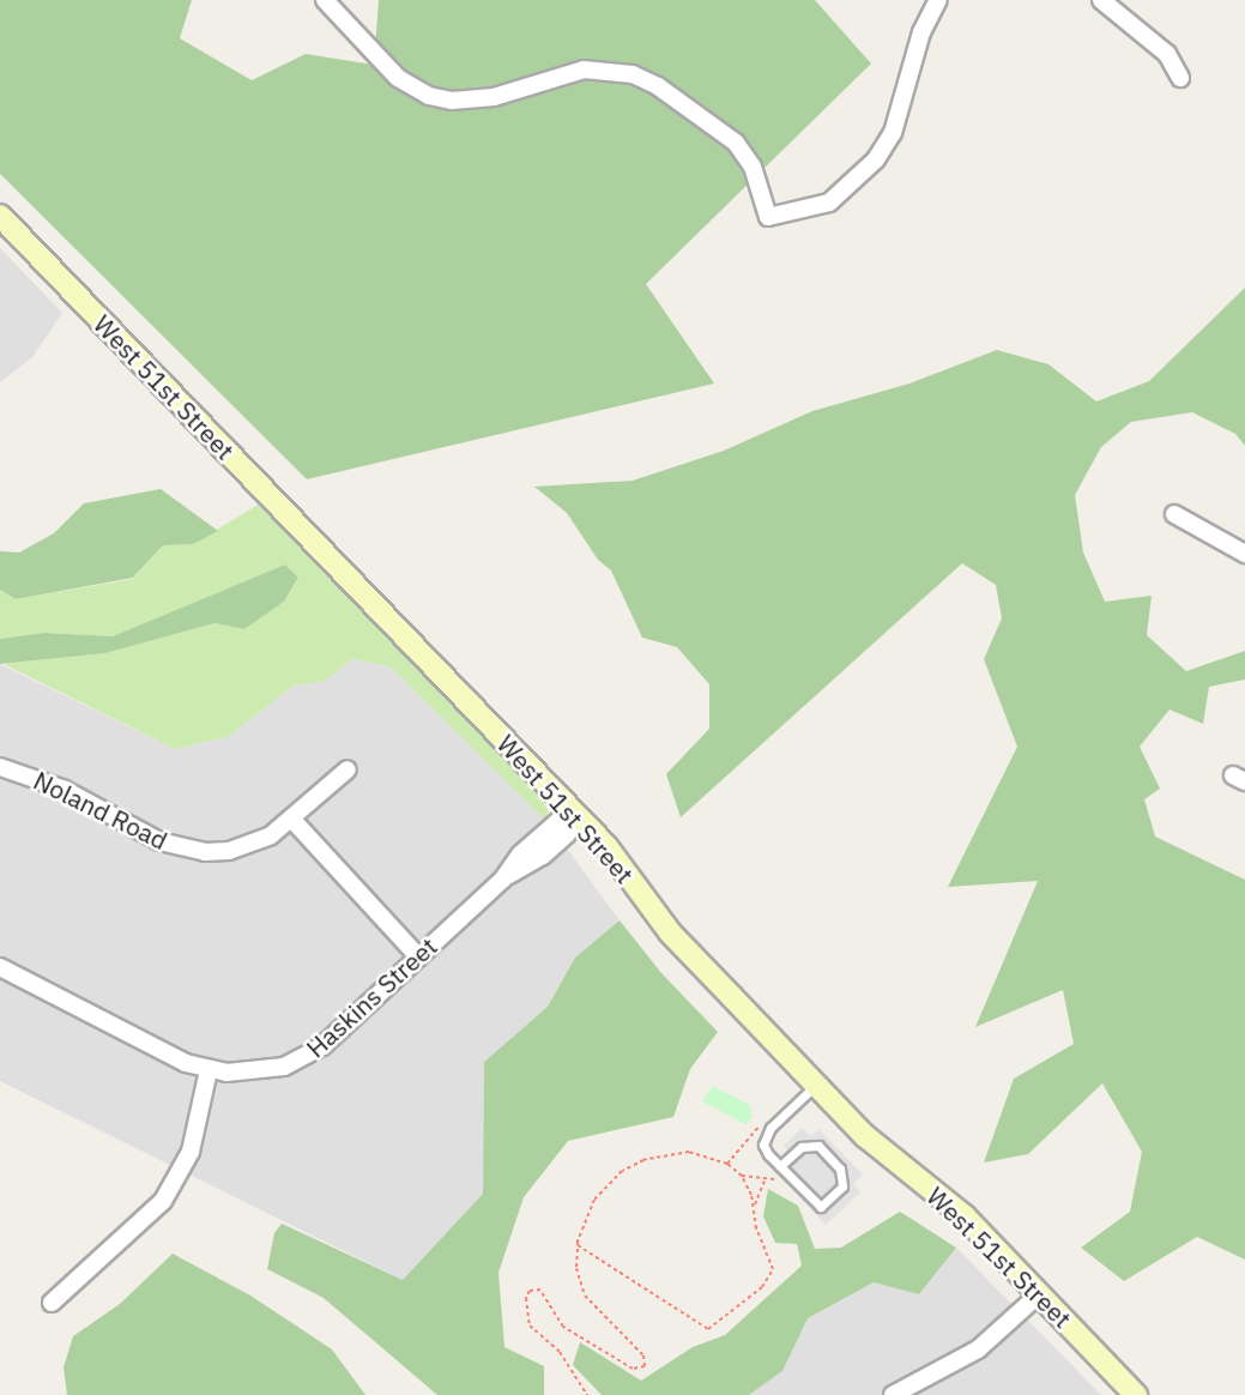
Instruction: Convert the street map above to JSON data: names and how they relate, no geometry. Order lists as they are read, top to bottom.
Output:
{
  "streets": {
    "street": ["West 51st Street", "Noland Road", "Haskins Street"]
  },
  "crossings": [
    ["West 51st Street", "Haskins Street"]
  ]
}
